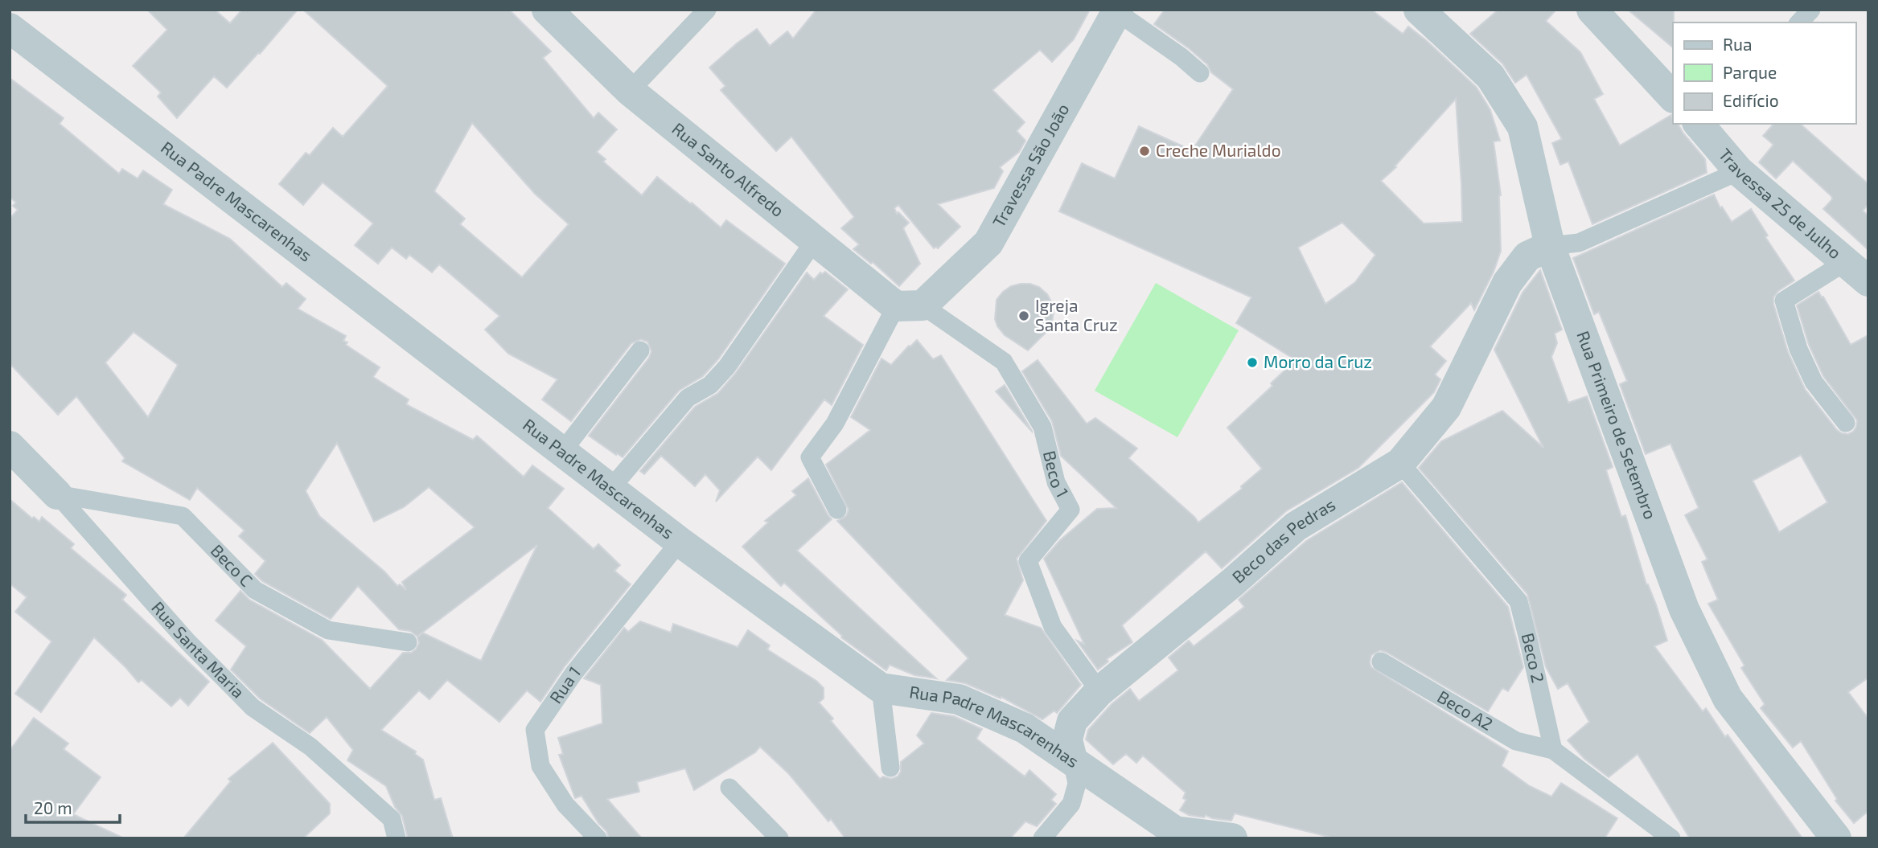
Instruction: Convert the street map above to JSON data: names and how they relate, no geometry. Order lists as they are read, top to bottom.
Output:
{
  "streets": {
    "street": [
      "Travessa São João",
      "Rua Santo Alfredo",
      "Rua Padre Mascarenhas",
      "Travessa 25 de Julho",
      "Rua Primeiro de Setembro",
      "Beco das Pedras",
      "Rua Santa Maria"
    ],
    "lane": [
      "Beco 1",
      "Beco C",
      "Beco 2",
      "Rua 1",
      "Beco A2"
    ]
  },
  "crossings": [
    ["Travessa São João", "Rua Santo Alfredo"],
    ["Travessa São João", "Beco 1"],
    ["Rua Santo Alfredo", "Beco 1"],
    ["Rua Padre Mascarenhas", "Beco das Pedras"],
    ["Rua Padre Mascarenhas", "Rua 1"],
    ["Rua Primeiro de Setembro", "Beco das Pedras"],
    ["Beco 1", "Beco das Pedras"],
    ["Beco das Pedras", "Beco 2"],
    ["Beco C", "Rua Santa Maria"],
    ["Beco 2", "Beco A2"]
  ],
  "places": ["Creche Murialdo", "Igreja Santa Cruz", "Morro da Cruz"],
  "legend": ["Rua", "Parque", "Edifício"],
  "scale_bar": "20 m"
}
